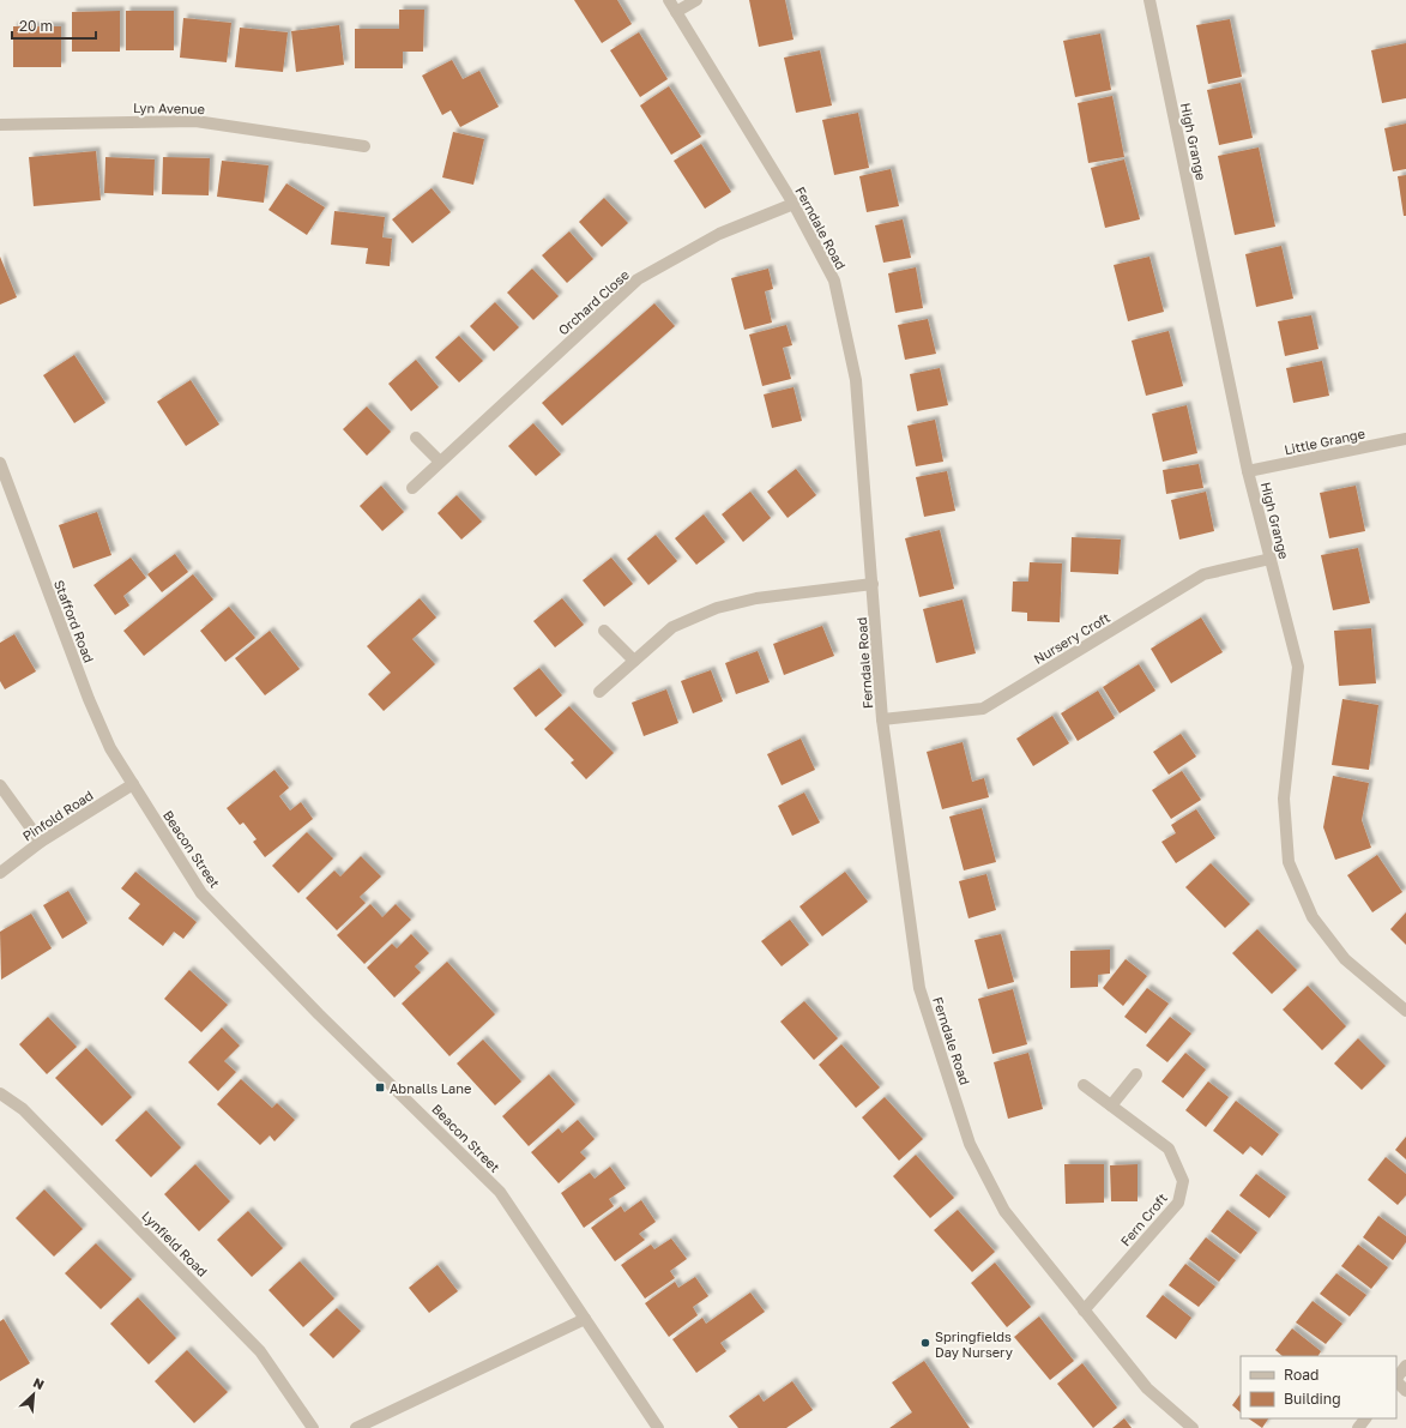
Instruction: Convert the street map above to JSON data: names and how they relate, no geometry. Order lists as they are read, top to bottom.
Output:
{
  "streets": {
    "street": [
      "Lyn Avenue",
      "High Grange",
      "Ferndale Road",
      "Orchard Close",
      "Little Grange",
      "Stafford Road",
      "Nursery Croft",
      "Pinfold Road",
      "Beacon Street",
      "Fern Croft",
      "Lynfield Road"
    ]
  },
  "crossings": [
    ["High Grange", "Little Grange"],
    ["High Grange", "Nursery Croft"],
    ["Ferndale Road", "Orchard Close"],
    ["Ferndale Road", "Nursery Croft"],
    ["Ferndale Road", "Fern Croft"],
    ["Stafford Road", "Pinfold Road"],
    ["Stafford Road", "Beacon Street"],
    ["Pinfold Road", "Beacon Street"]
  ],
  "places": {
    "transit": ["Abnalls Lane"],
    "other": ["Springfields Day Nursery"]
  },
  "legend": ["Road", "Building"],
  "scale_bar": "20 m",
  "north": "top right"
}
